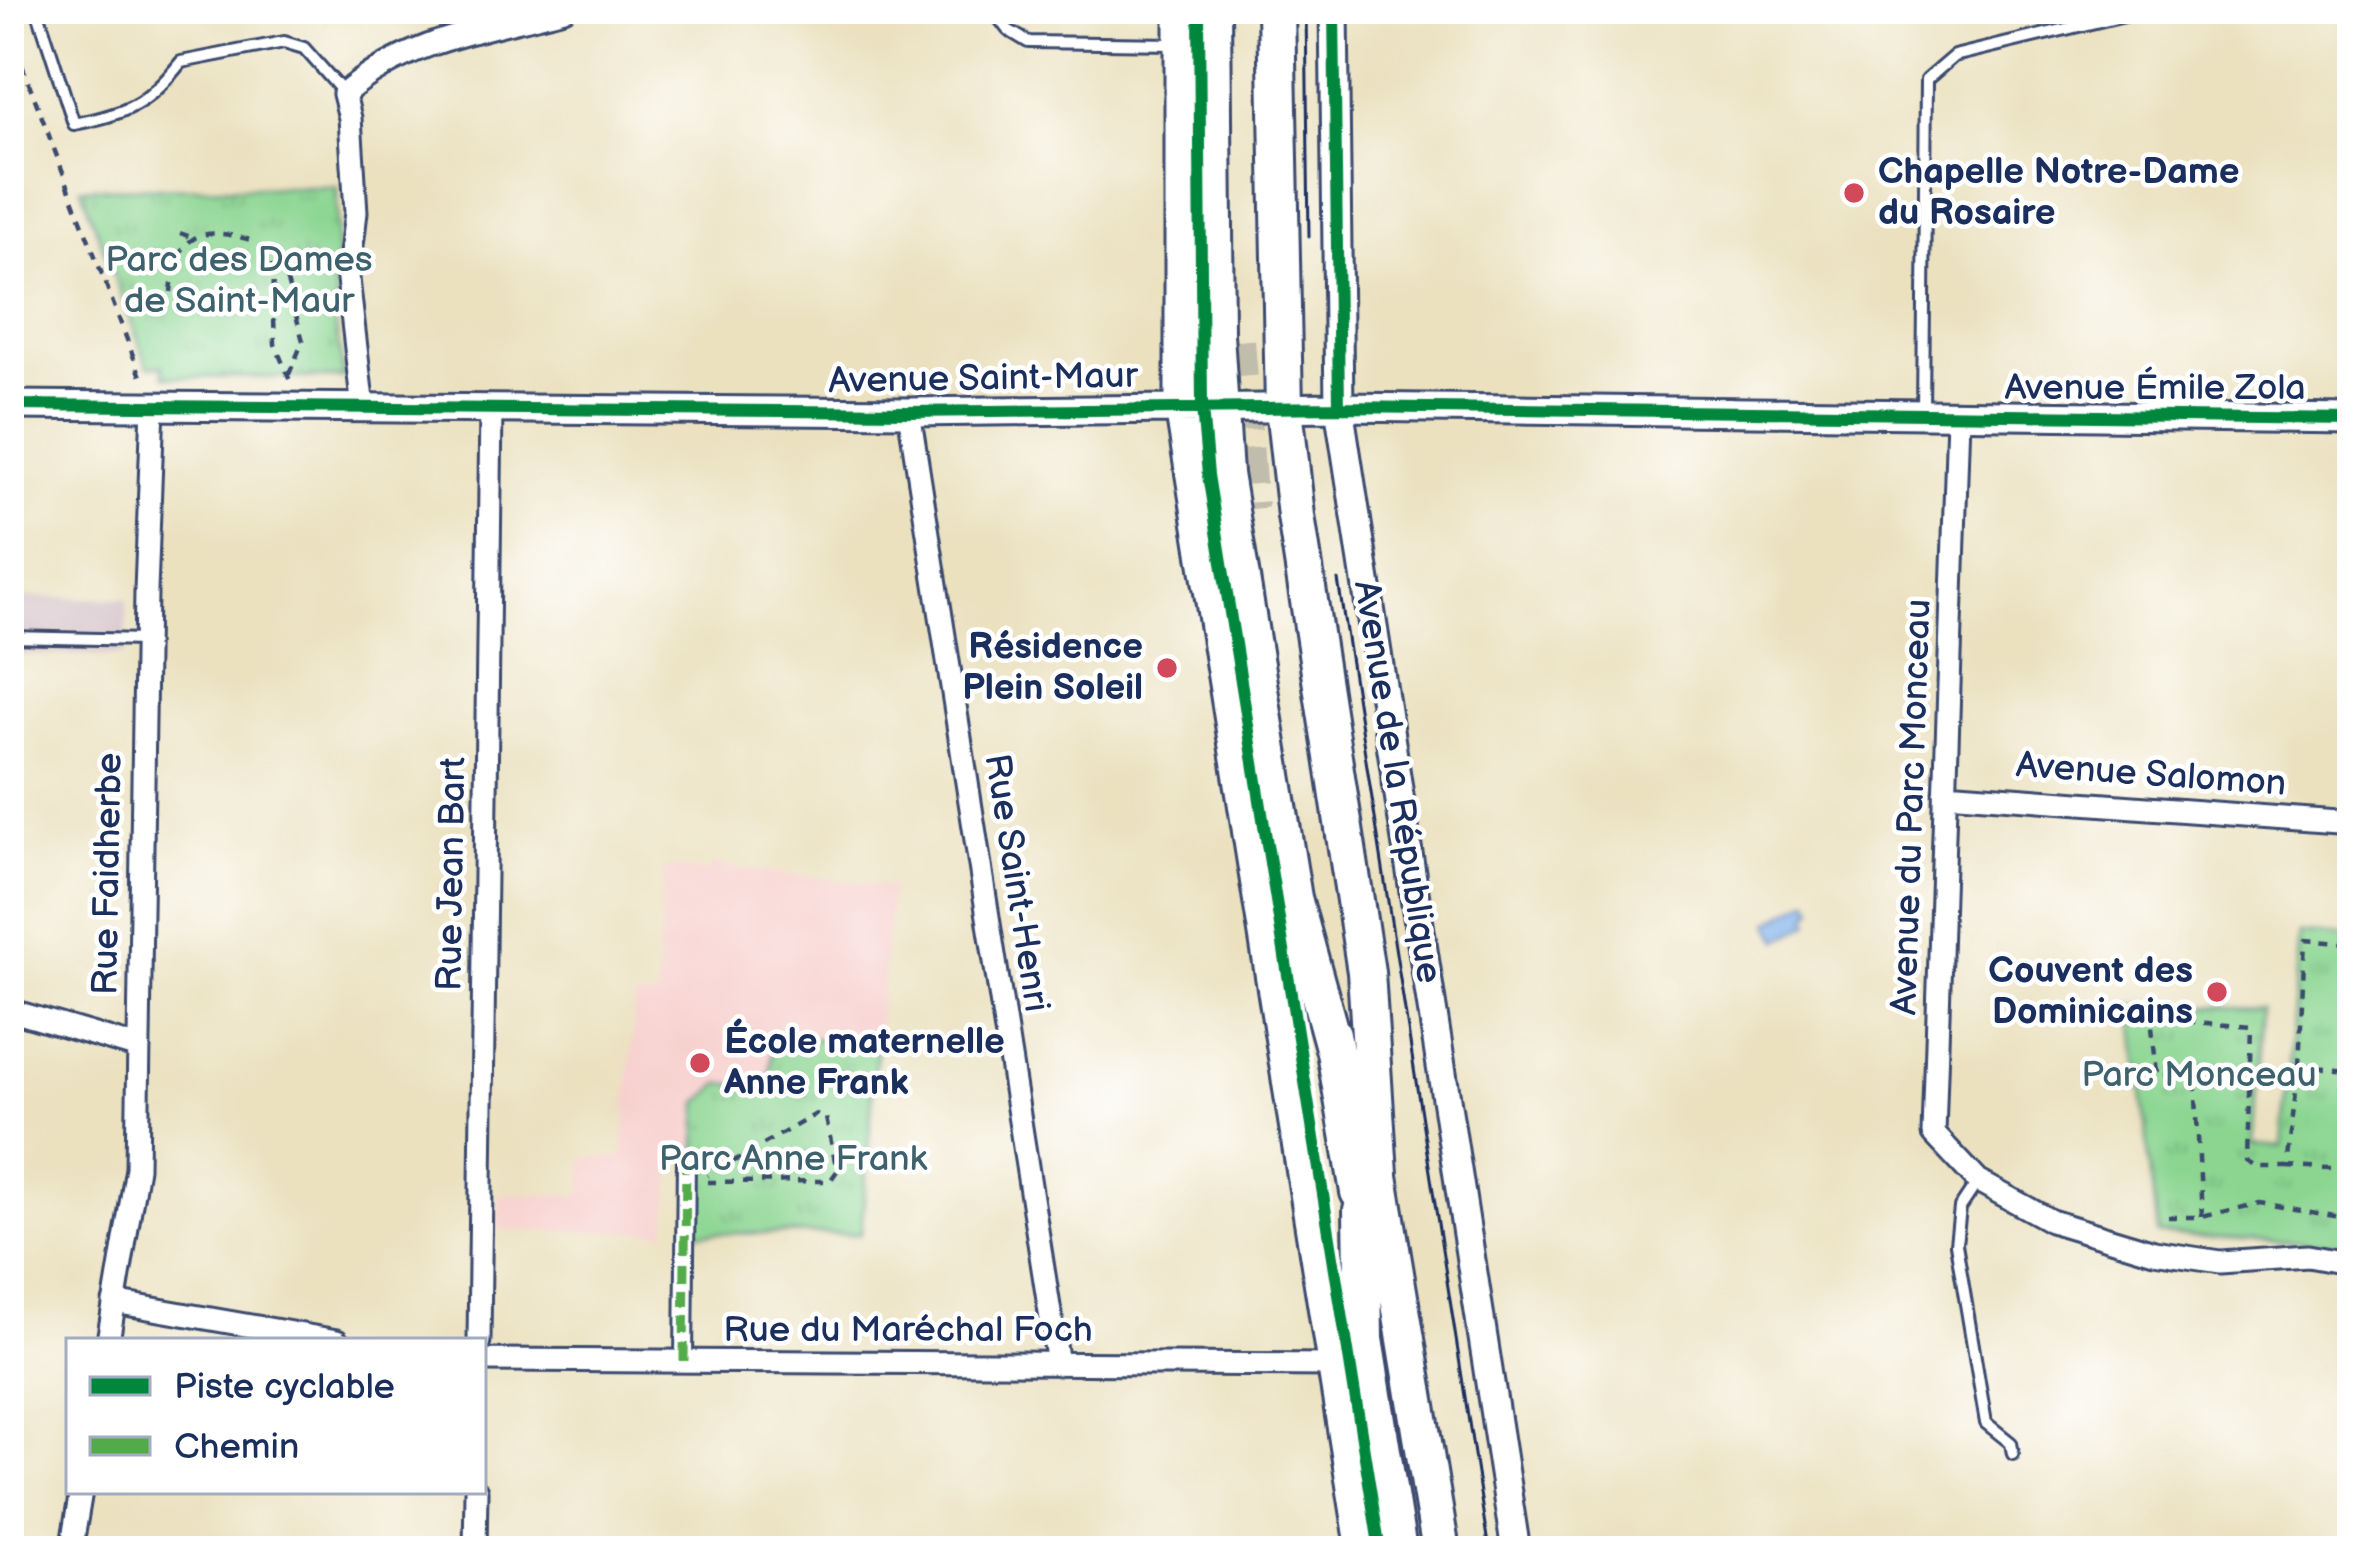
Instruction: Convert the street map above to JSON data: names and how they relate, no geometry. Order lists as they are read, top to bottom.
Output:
{
  "streets": {
    "street": [
      "Avenue Saint-Maur",
      "Avenue Émile Zola",
      "Avenue Salomon",
      "Avenue de la République",
      "Avenue du Parc Monceau",
      "Rue Faidherbe",
      "Rue Jean Bart",
      "Rue Saint-Henri",
      "Rue du Maréchal Foch"
    ]
  },
  "crossings": [
    ["Avenue Saint-Maur", "Avenue Émile Zola"],
    ["Avenue Saint-Maur", "Avenue de la République"],
    ["Avenue Saint-Maur", "Avenue du Parc Monceau"],
    ["Avenue Saint-Maur", "Rue Faidherbe"],
    ["Avenue Saint-Maur", "Rue Jean Bart"],
    ["Avenue Saint-Maur", "Rue Saint-Henri"],
    ["Avenue Émile Zola", "Avenue du Parc Monceau"],
    ["Avenue Salomon", "Avenue du Parc Monceau"],
    ["Rue Saint-Henri", "Rue du Maréchal Foch"]
  ],
  "parks": ["Parc des Dames de Saint-Maur", "Parc Monceau", "Parc Anne Frank"],
  "places": [
    "Chapelle Notre-Dame du Rosaire",
    "Résidence Plein Soleil",
    "Couvent des Dominicains",
    "École maternelle Anne Frank"
  ],
  "legend": ["Piste cyclable", "Chemin"]
}
